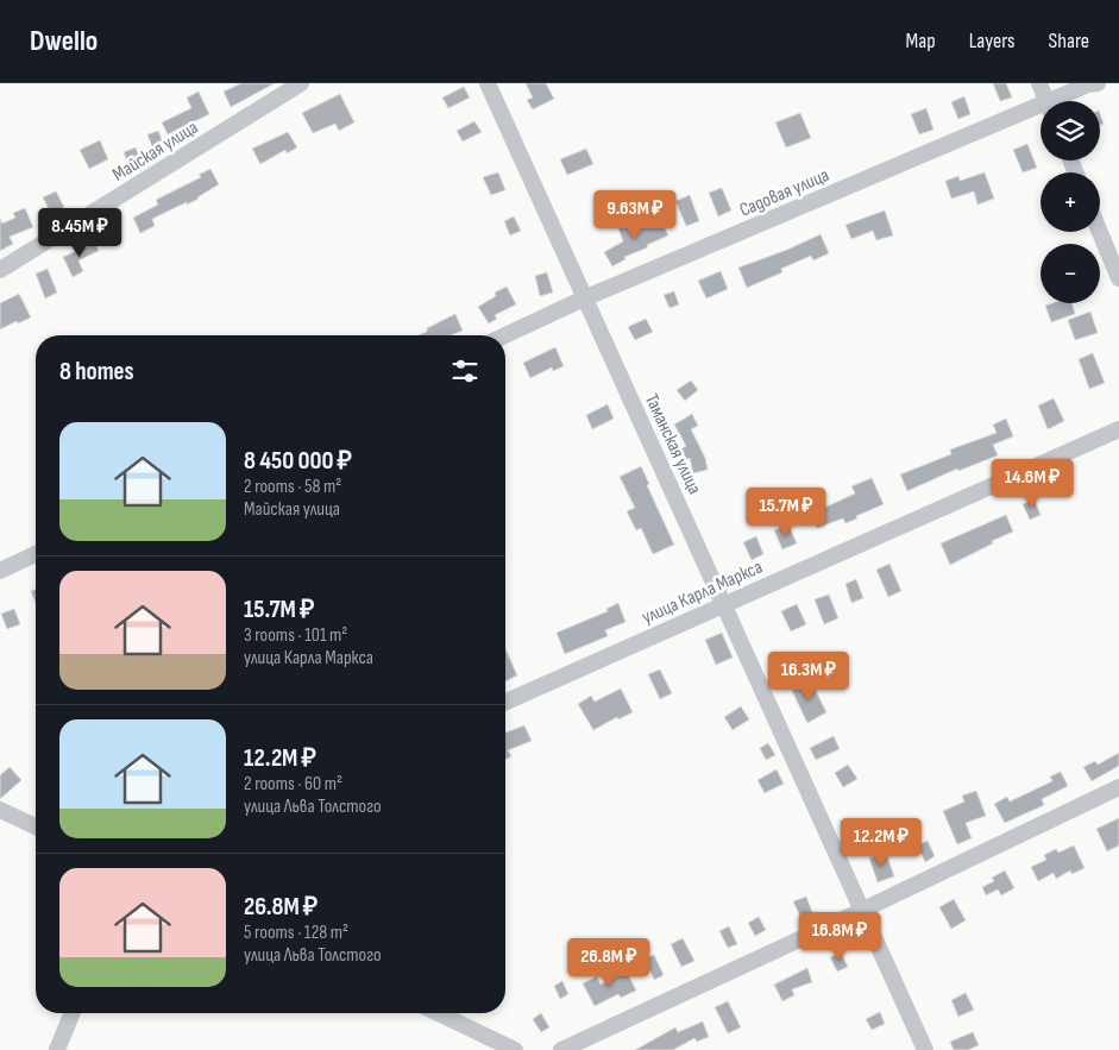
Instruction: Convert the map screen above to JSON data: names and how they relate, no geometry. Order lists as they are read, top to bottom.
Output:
{
  "streets": {
    "street": [
      "Майская улица",
      "Садовая улица",
      "Таманская улица",
      "улица Карла Маркса"
    ]
  },
  "crossings": [
    ["Садовая улица", "Таманская улица"],
    ["Таманская улица", "улица Карла Маркса"]
  ],
  "page": {
    "header": "Dwello",
    "nav": ["Map", "Layers", "Share"],
    "map_buttons": ["+", "−"],
    "price": [
      "9.63M ₽",
      "8.45M ₽",
      "14.6M ₽",
      "15.7M ₽",
      "16.3M ₽",
      "12.2M ₽",
      "16.8M ₽",
      "26.8M ₽"
    ],
    "heading": "8 homes",
    "list": [
      {
        "name": "8 450 000 ₽",
        "note": "2 rooms · 58 m² · Майская улица"
      },
      {
        "name": "15.7M ₽",
        "note": "3 rooms · 101 m² · улица Карла Маркса"
      },
      {
        "name": "12.2M ₽",
        "note": "2 rooms · 60 m² · улица Льва Толстого"
      },
      {
        "name": "26.8M ₽",
        "note": "5 rooms · 128 m² · улица Льва Толстого"
      }
    ]
  }
}
